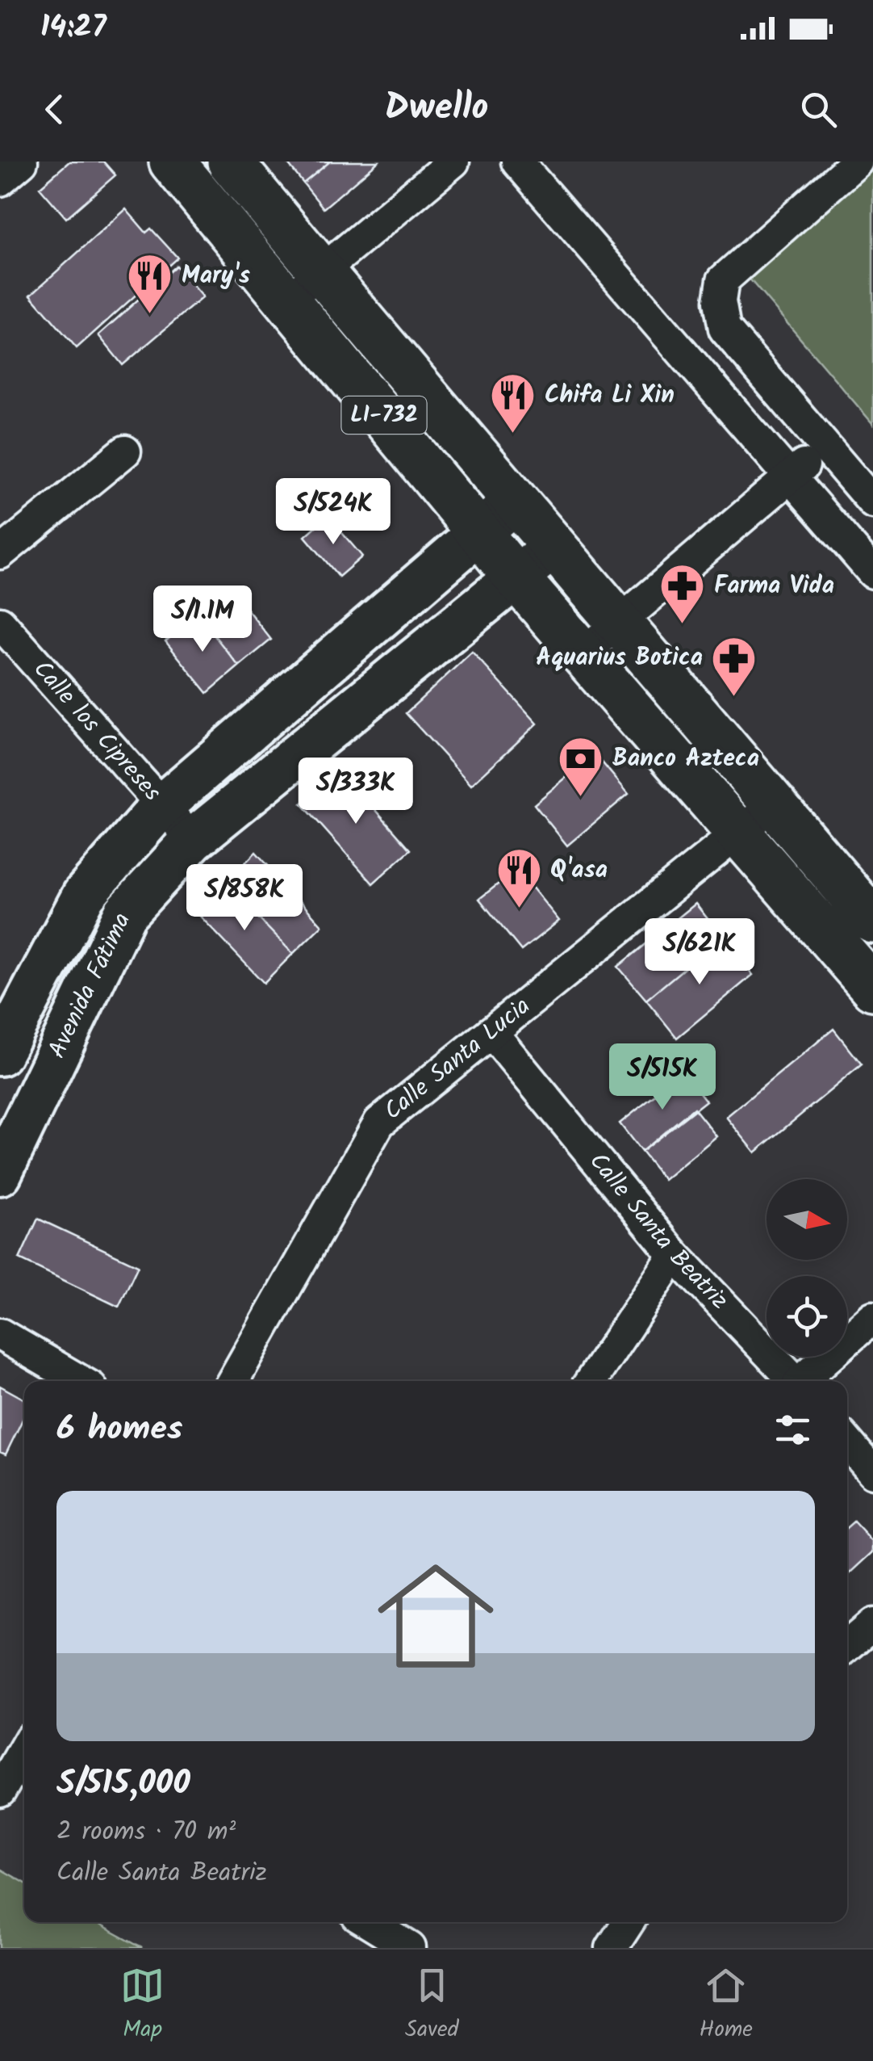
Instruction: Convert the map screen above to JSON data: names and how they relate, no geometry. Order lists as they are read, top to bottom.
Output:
{
  "streets": {
    "main road": ["LI-732", "Avenida Fátima"],
    "street": ["Calle los Cipreses", "Calle Santa Lucia", "Calle Santa Beatriz"]
  },
  "crossings": [
    ["LI-732", "Avenida Fátima"],
    ["LI-732", "Calle Santa Lucia"],
    ["Calle los Cipreses", "Avenida Fátima"],
    ["Calle Santa Lucia", "Calle Santa Beatriz"]
  ],
  "places": {
    "restaurant": ["Mary's", "Chifa Li Xin", "Q'asa"],
    "pharmacy": ["Farma Vida", "Aquarius Botica"],
    "bank": ["Banco Azteca"]
  },
  "north": "right",
  "page": {
    "status": "14:27",
    "header": "Dwello",
    "price": [
      "S/524K",
      "S/1.1M",
      "S/333K",
      "S/858K",
      "S/621K",
      "S/515K"
    ],
    "heading": "6 homes",
    "list": [
      {
        "name": "S/515,000",
        "note": "2 rooms · 70 m² · Calle Santa Beatriz"
      }
    ],
    "tabs": ["Map", "Saved", "Home"]
  }
}
